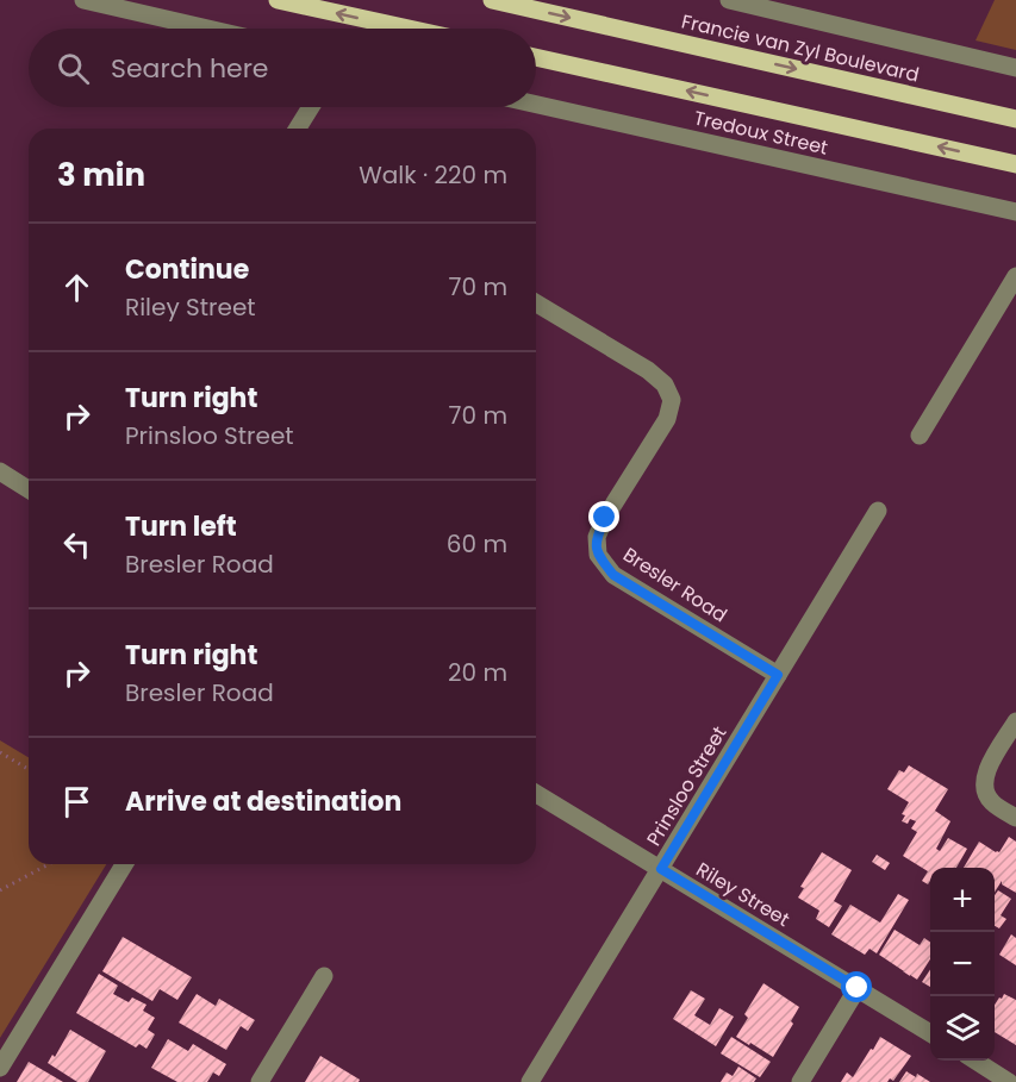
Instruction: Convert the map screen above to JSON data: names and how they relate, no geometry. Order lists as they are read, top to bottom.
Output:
{
  "streets": {
    "main road": ["Francie van Zyl Boulevard"],
    "street": [
      "Tredoux Street",
      "Bresler Road",
      "Prinsloo Street",
      "Riley Street"
    ]
  },
  "crossings": [
    ["Bresler Road", "Prinsloo Street"],
    ["Prinsloo Street", "Riley Street"]
  ],
  "page": {
    "search": "Search here",
    "heading": ["3 min", "Walk · 220 m"],
    "list": [
      ["Continue", "Riley Street", "70 m"],
      ["Turn right", "Prinsloo Street", "70 m"],
      ["Turn left", "Bresler Road", "60 m"],
      ["Turn right", "Bresler Road", "20 m"],
      "Arrive at destination"
    ],
    "map_buttons": ["+", "−"]
  }
}
